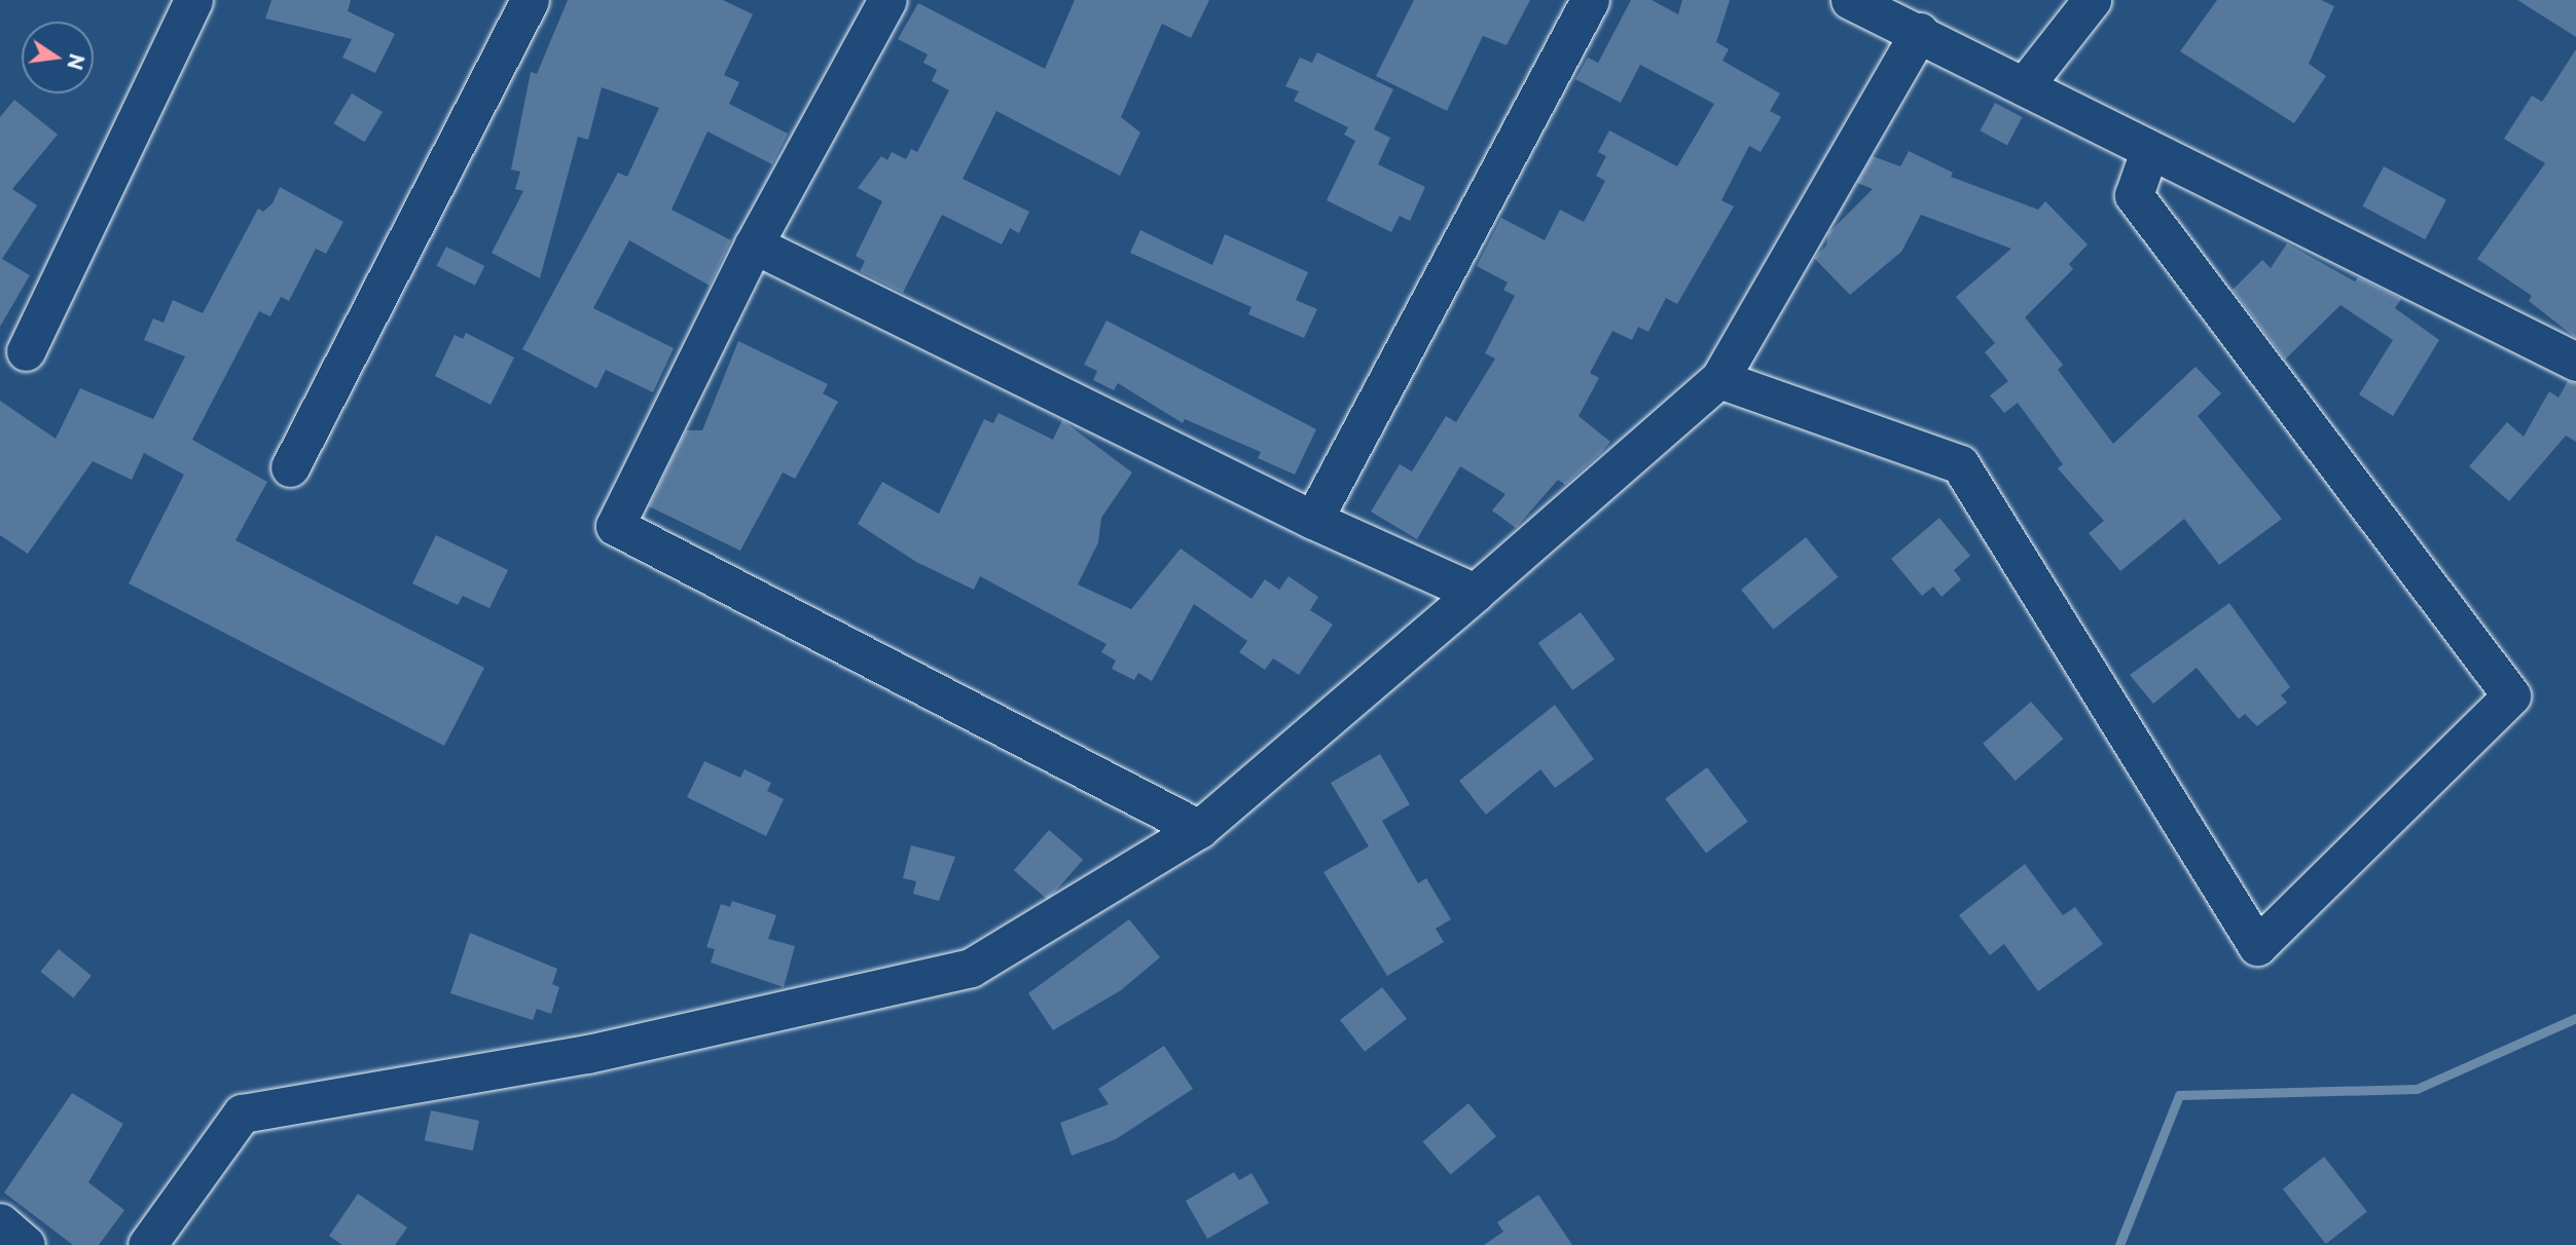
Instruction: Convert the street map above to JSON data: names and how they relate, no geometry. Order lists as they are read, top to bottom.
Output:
{
  "north": "right"
}
